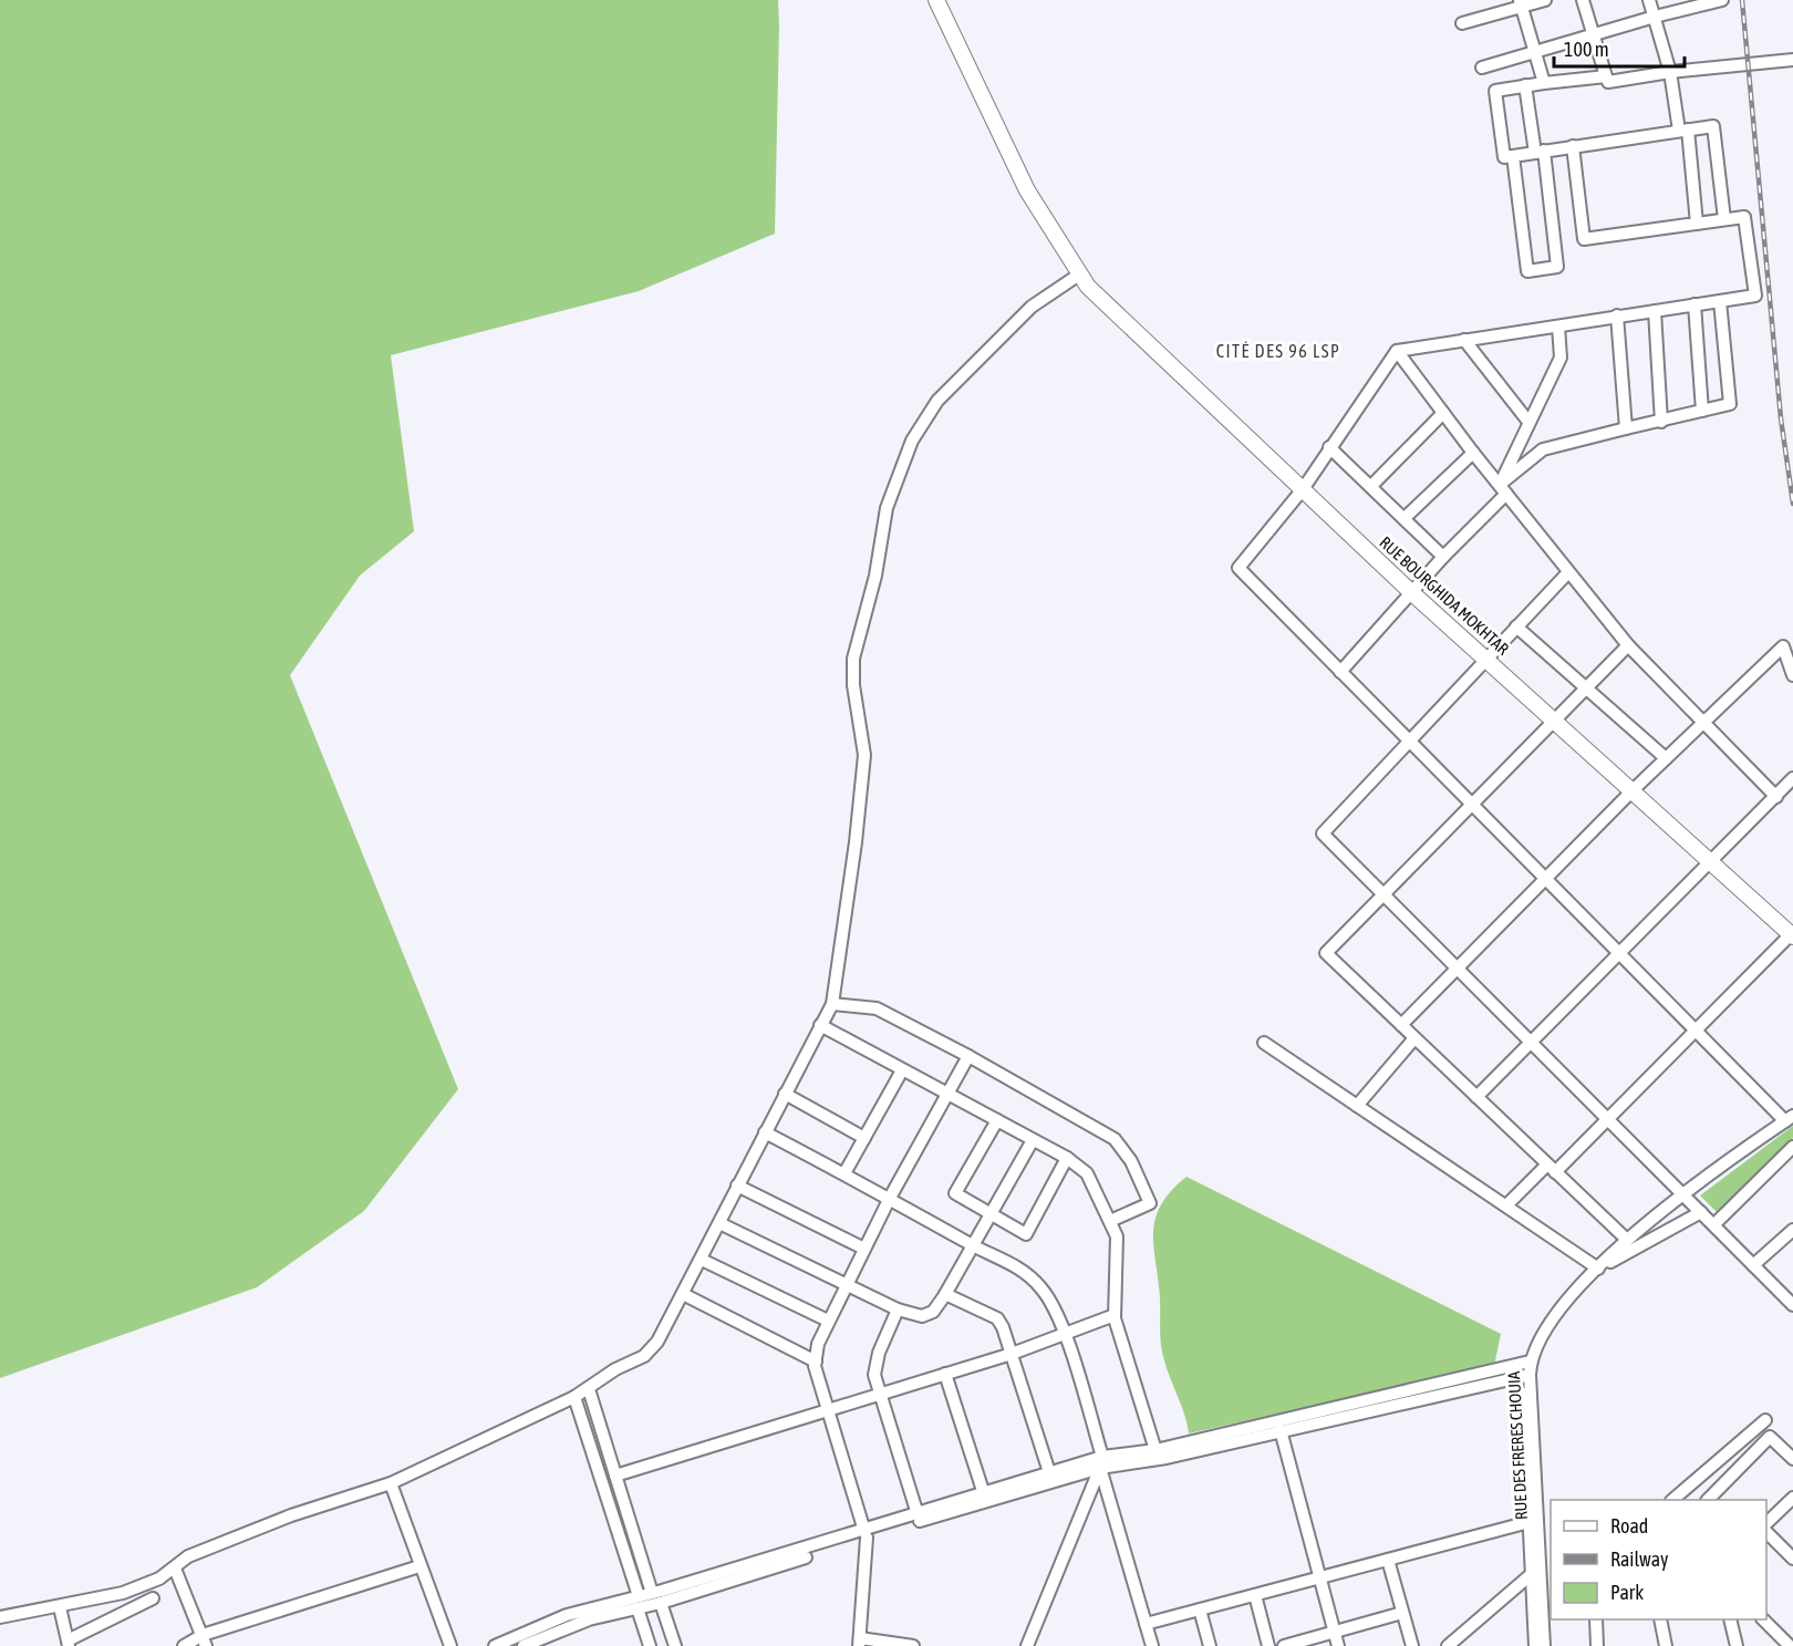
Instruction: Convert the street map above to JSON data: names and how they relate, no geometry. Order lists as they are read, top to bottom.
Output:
{
  "streets": {
    "main road": ["RUE BOURGHIDA MOKHTAR"],
    "street": ["RUE DES FRERES CHOUIA"]
  },
  "districts": ["CITÉ DES 96 LSP"],
  "legend": ["Road", "Railway", "Park"],
  "scale_bar": "100 m"
}
